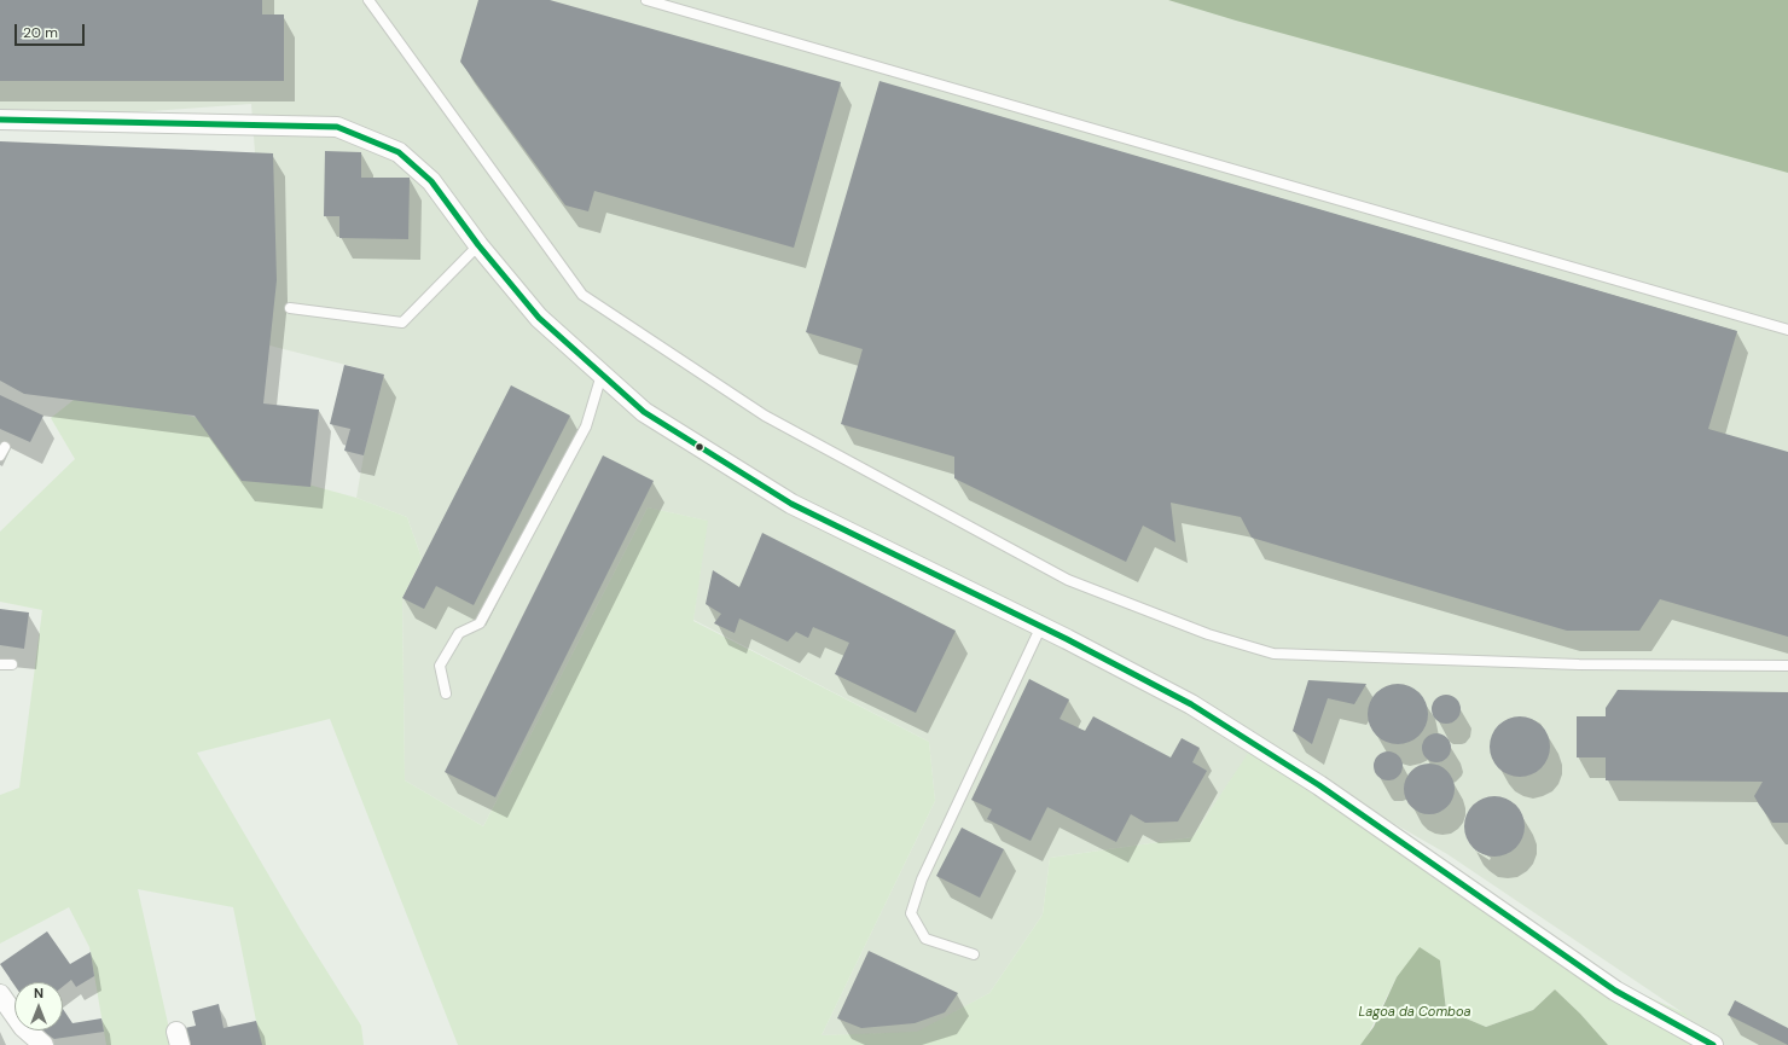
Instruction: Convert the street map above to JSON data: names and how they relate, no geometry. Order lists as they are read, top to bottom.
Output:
{
  "water": ["Lagoa da Comboa"],
  "scale_bar": "20 m",
  "north": "top"
}
